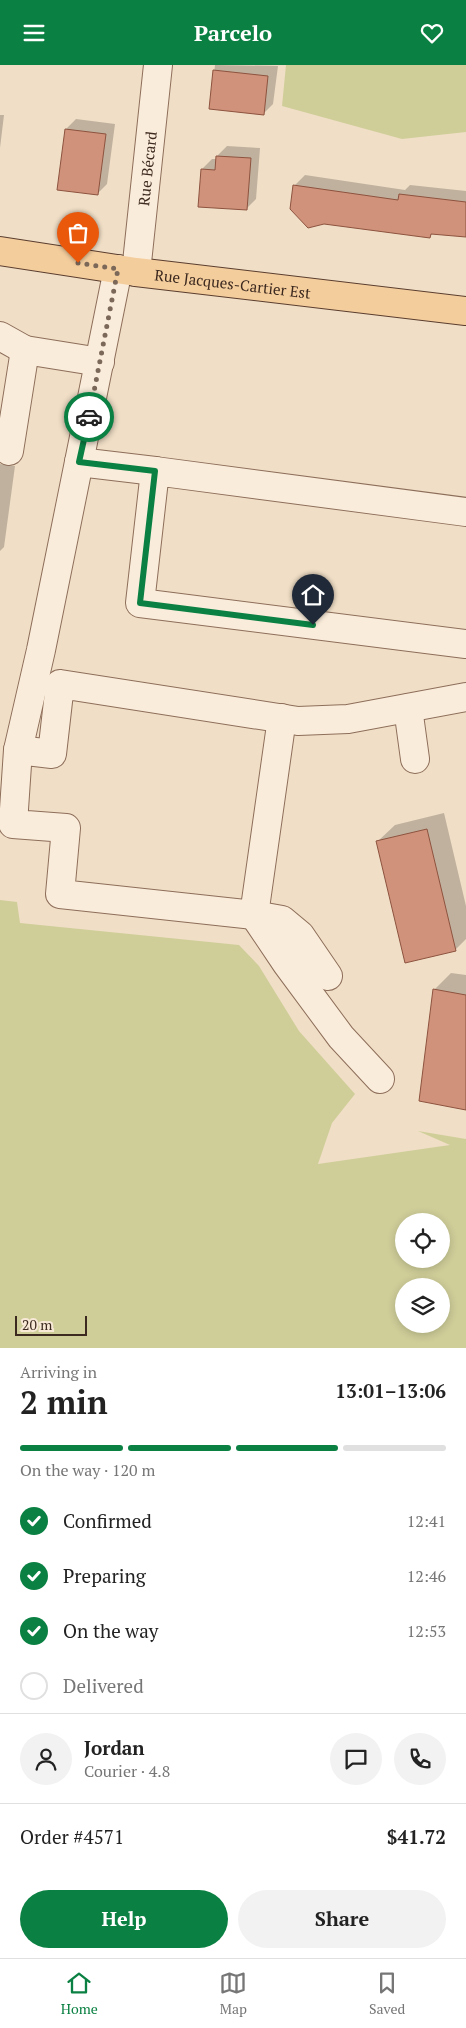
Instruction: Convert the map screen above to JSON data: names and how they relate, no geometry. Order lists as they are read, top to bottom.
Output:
{
  "streets": {
    "main road": ["Rue Jacques-Cartier Est"],
    "street": ["Rue Bécard"]
  },
  "crossings": [
    ["Rue Bécard", "Rue Jacques-Cartier Est"]
  ],
  "scale_bar": "20 m",
  "page": {
    "header": "Parcelo",
    "scale": "20 m",
    "heading": ["2 min", "Arriving in", "13:01–13:06"],
    "panel": [
      "Jordan",
      "Courier · 4.8",
      "Order #4571",
      "$41.72"
    ],
    "bar": "On the way · 120 m",
    "list": [
      ["Confirmed", "12:41"],
      ["Preparing", "12:46"],
      ["On the way", "12:53"],
      "Delivered"
    ],
    "buttons": ["Help", "Share"],
    "tabs": ["Home", "Map", "Saved"]
  }
}
